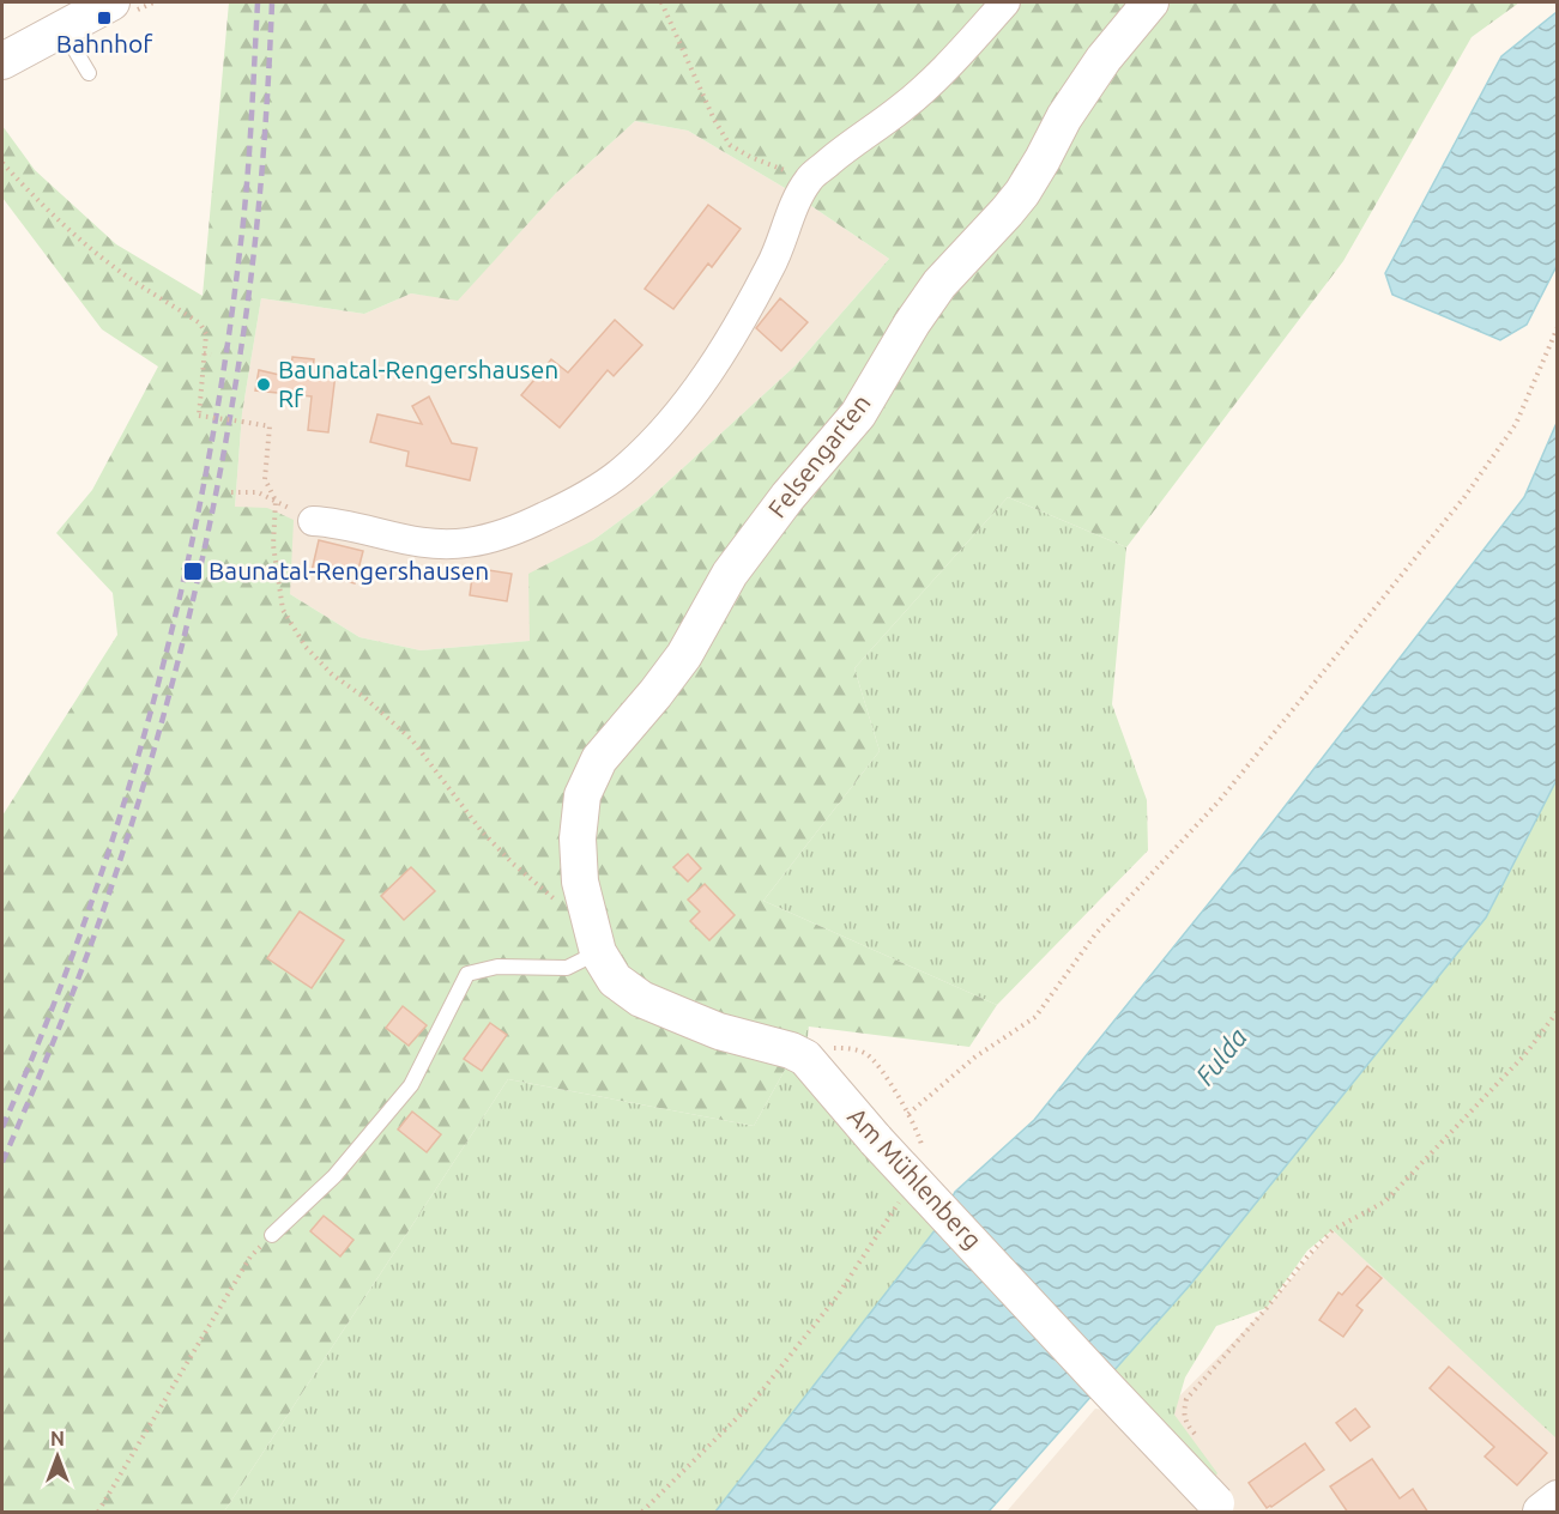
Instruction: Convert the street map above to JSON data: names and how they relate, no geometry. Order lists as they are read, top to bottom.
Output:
{
  "streets": {
    "street": ["Felsengarten", "Am Mühlenberg"]
  },
  "crossings": [
    ["Felsengarten", "Am Mühlenberg"]
  ],
  "water": ["Fulda"],
  "places": {
    "transit": ["Bahnhof", "Baunatal-Rengershausen"],
    "other": ["Baunatal-Rengershausen Rf"]
  },
  "north": "top"
}
